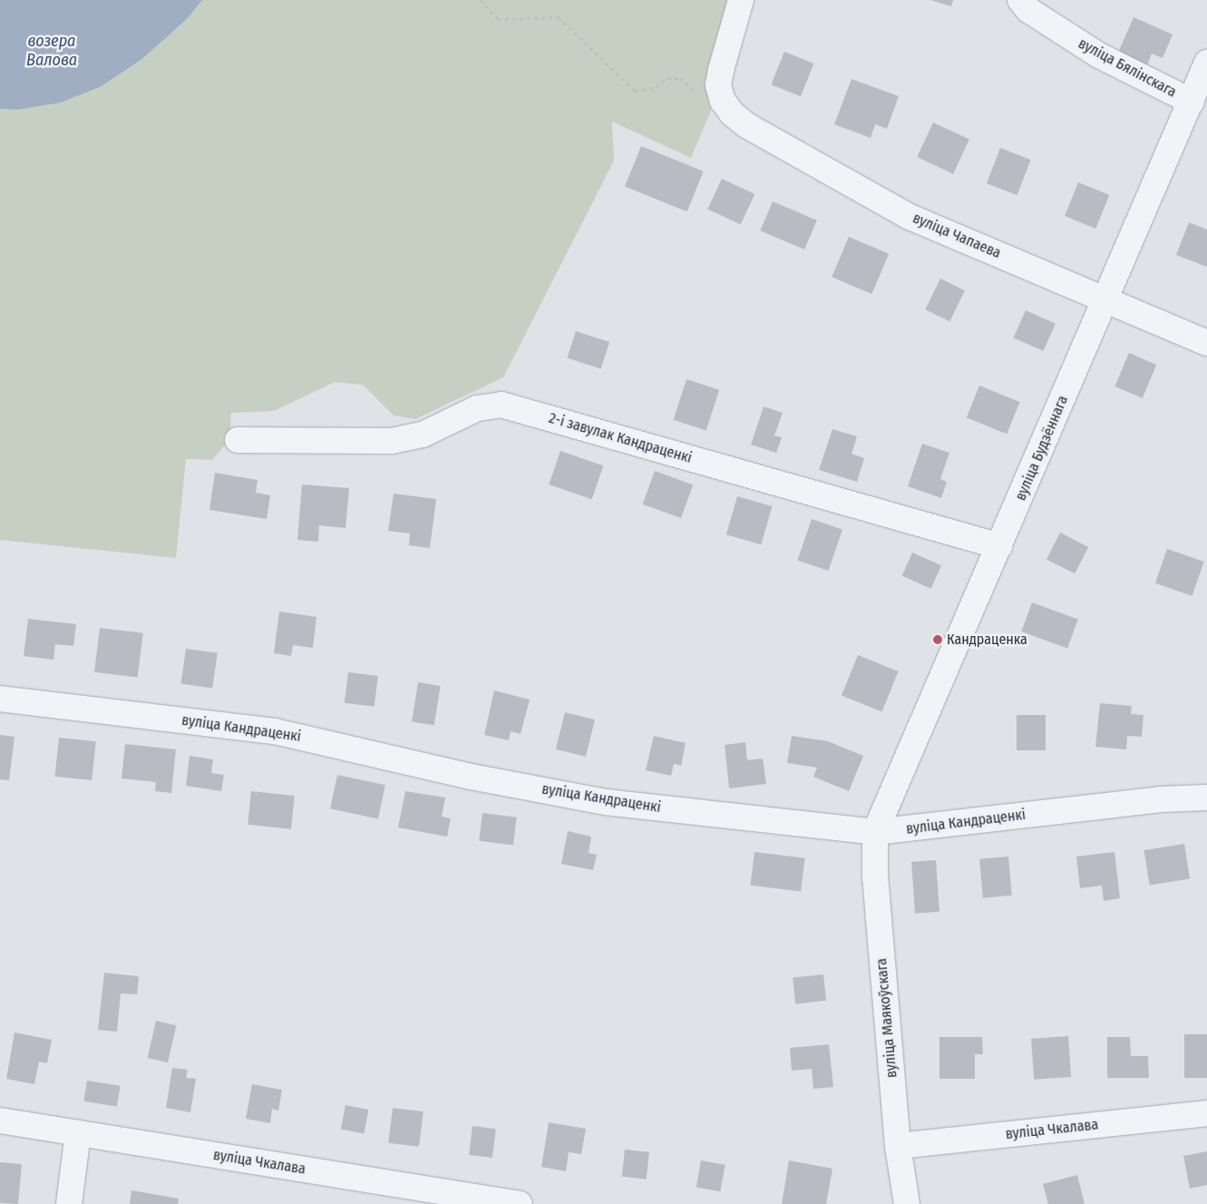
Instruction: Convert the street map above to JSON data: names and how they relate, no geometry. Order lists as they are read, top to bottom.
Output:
{
  "streets": {
    "street": [
      "вуліца Бялінскага",
      "вуліца Чапаева",
      "2-і завулак Кандраценкі",
      "вуліца Будзённага",
      "вуліца Кандраценкі",
      "вуліца Маякоўскага",
      "вуліца Чкалава"
    ]
  },
  "crossings": [
    ["вуліца Бялінскага", "вуліца Будзённага"],
    ["вуліца Чапаева", "вуліца Будзённага"],
    ["2-і завулак Кандраценкі", "вуліца Будзённага"],
    ["вуліца Будзённага", "вуліца Кандраценкі"],
    ["вуліца Будзённага", "вуліца Маякоўскага"],
    ["вуліца Кандраценкі", "вуліца Маякоўскага"],
    ["вуліца Маякоўскага", "вуліца Чкалава"]
  ],
  "water": ["возера Валова"],
  "places": ["Кандраценка"]
}
